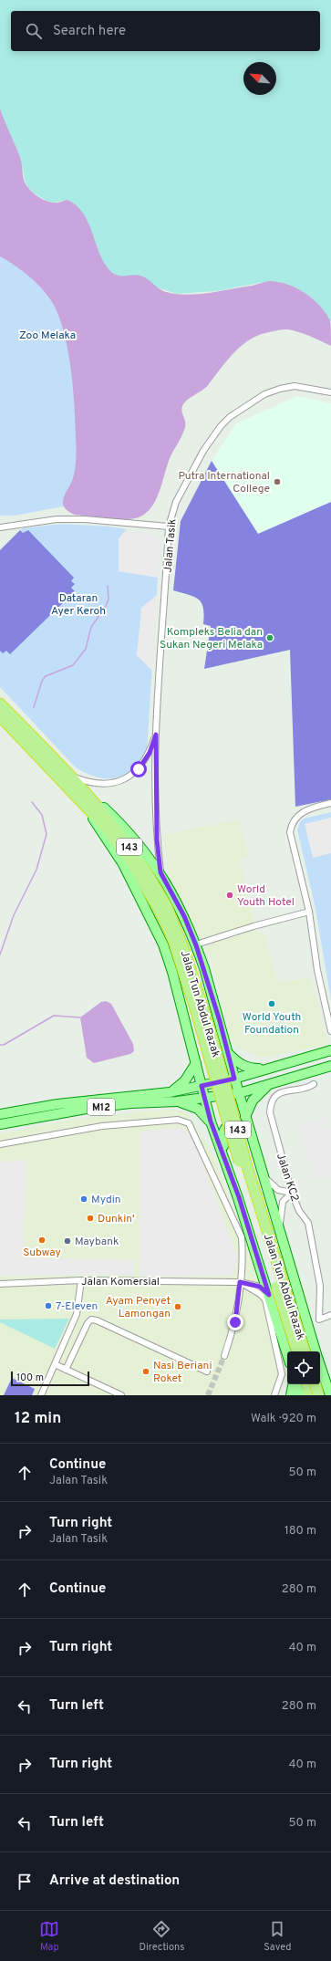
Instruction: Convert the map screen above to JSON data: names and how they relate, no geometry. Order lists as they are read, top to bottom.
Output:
{
  "streets": {
    "highway": ["143", "Jalan Tun Abdul Razak"],
    "main road": ["M12"],
    "street": ["Jalan Tasik", "Jalan KC2", "Jalan Komersial"]
  },
  "crossings": [
    ["Jalan Tasik", "Jalan Tun Abdul Razak"]
  ],
  "parks": ["Zoo Melaka", "Dataran Ayer Keroh"],
  "places": [
    "Putra International College",
    "Kompleks Belia dan Sukan Negeri Melaka",
    "World Youth Hotel",
    "World Youth Foundation",
    "Mydin",
    "Dunkin'",
    "Subway",
    "Maybank",
    "7-Eleven",
    "Ayam Penyet Lamongan",
    "Nasi Beriani Roket"
  ],
  "scale_bar": "100 m",
  "north": "top left",
  "page": {
    "search": "Search here",
    "scale": "100 m",
    "heading": ["12 min", "Walk · 920 m"],
    "list": [
      ["Continue", "Jalan Tasik", "50 m"],
      ["Turn right", "Jalan Tasik", "180 m"],
      ["Continue", "280 m"],
      ["Turn right", "40 m"],
      ["Turn left", "280 m"],
      ["Turn right", "40 m"],
      ["Turn left", "50 m"],
      "Arrive at destination"
    ],
    "nav": ["Map", "Directions", "Saved"]
  }
}
